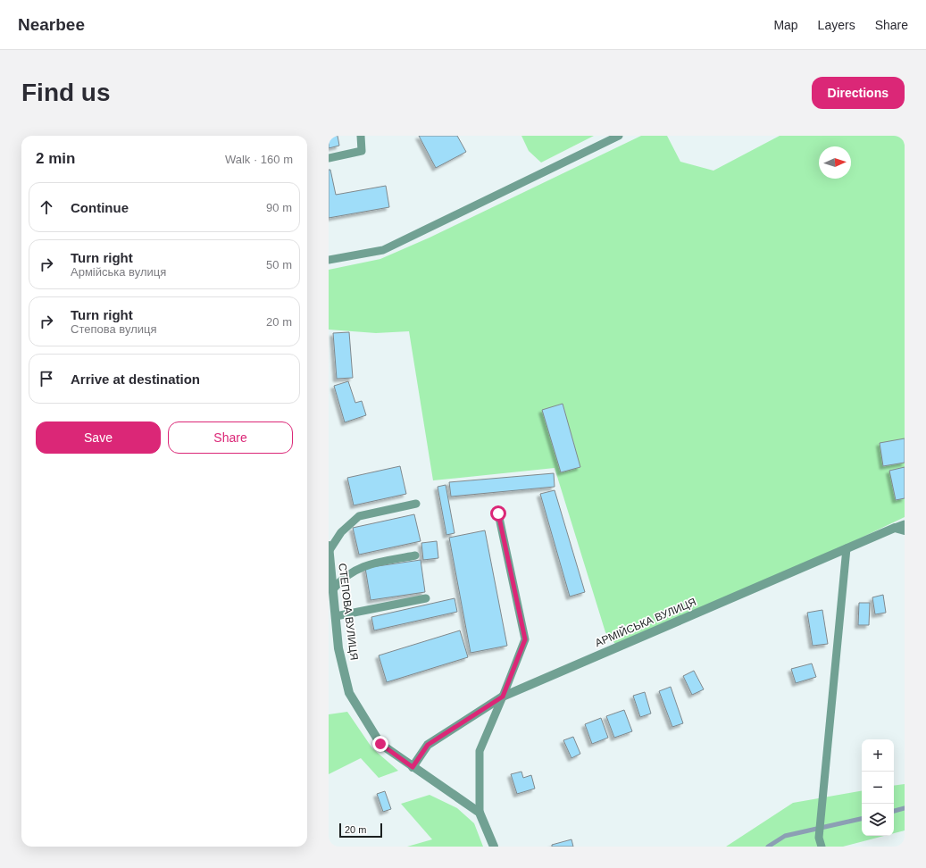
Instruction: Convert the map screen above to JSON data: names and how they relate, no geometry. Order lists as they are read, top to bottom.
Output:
{
  "streets": {
    "street": ["СТЕПОВА ВУЛИЦЯ", "АРМІЙСЬКА ВУЛИЦЯ"]
  },
  "crossings": [
    ["СТЕПОВА ВУЛИЦЯ", "АРМІЙСЬКА ВУЛИЦЯ"]
  ],
  "scale_bar": "20 m",
  "north": "right",
  "page": {
    "header": "Nearbee",
    "nav": ["Map", "Layers", "Share"],
    "buttons": [
      "Directions",
      ["Save", "Share"]
    ],
    "title": "Find us",
    "heading": ["2 min", "Walk · 160 m"],
    "list": [
      ["Continue", "90 m"],
      ["Turn right", "Армійська вулиця", "50 m"],
      ["Turn right", "Степова вулиця", "20 m"],
      "Arrive at destination"
    ],
    "map_buttons": ["+", "−"],
    "scale": "20 m"
  }
}
